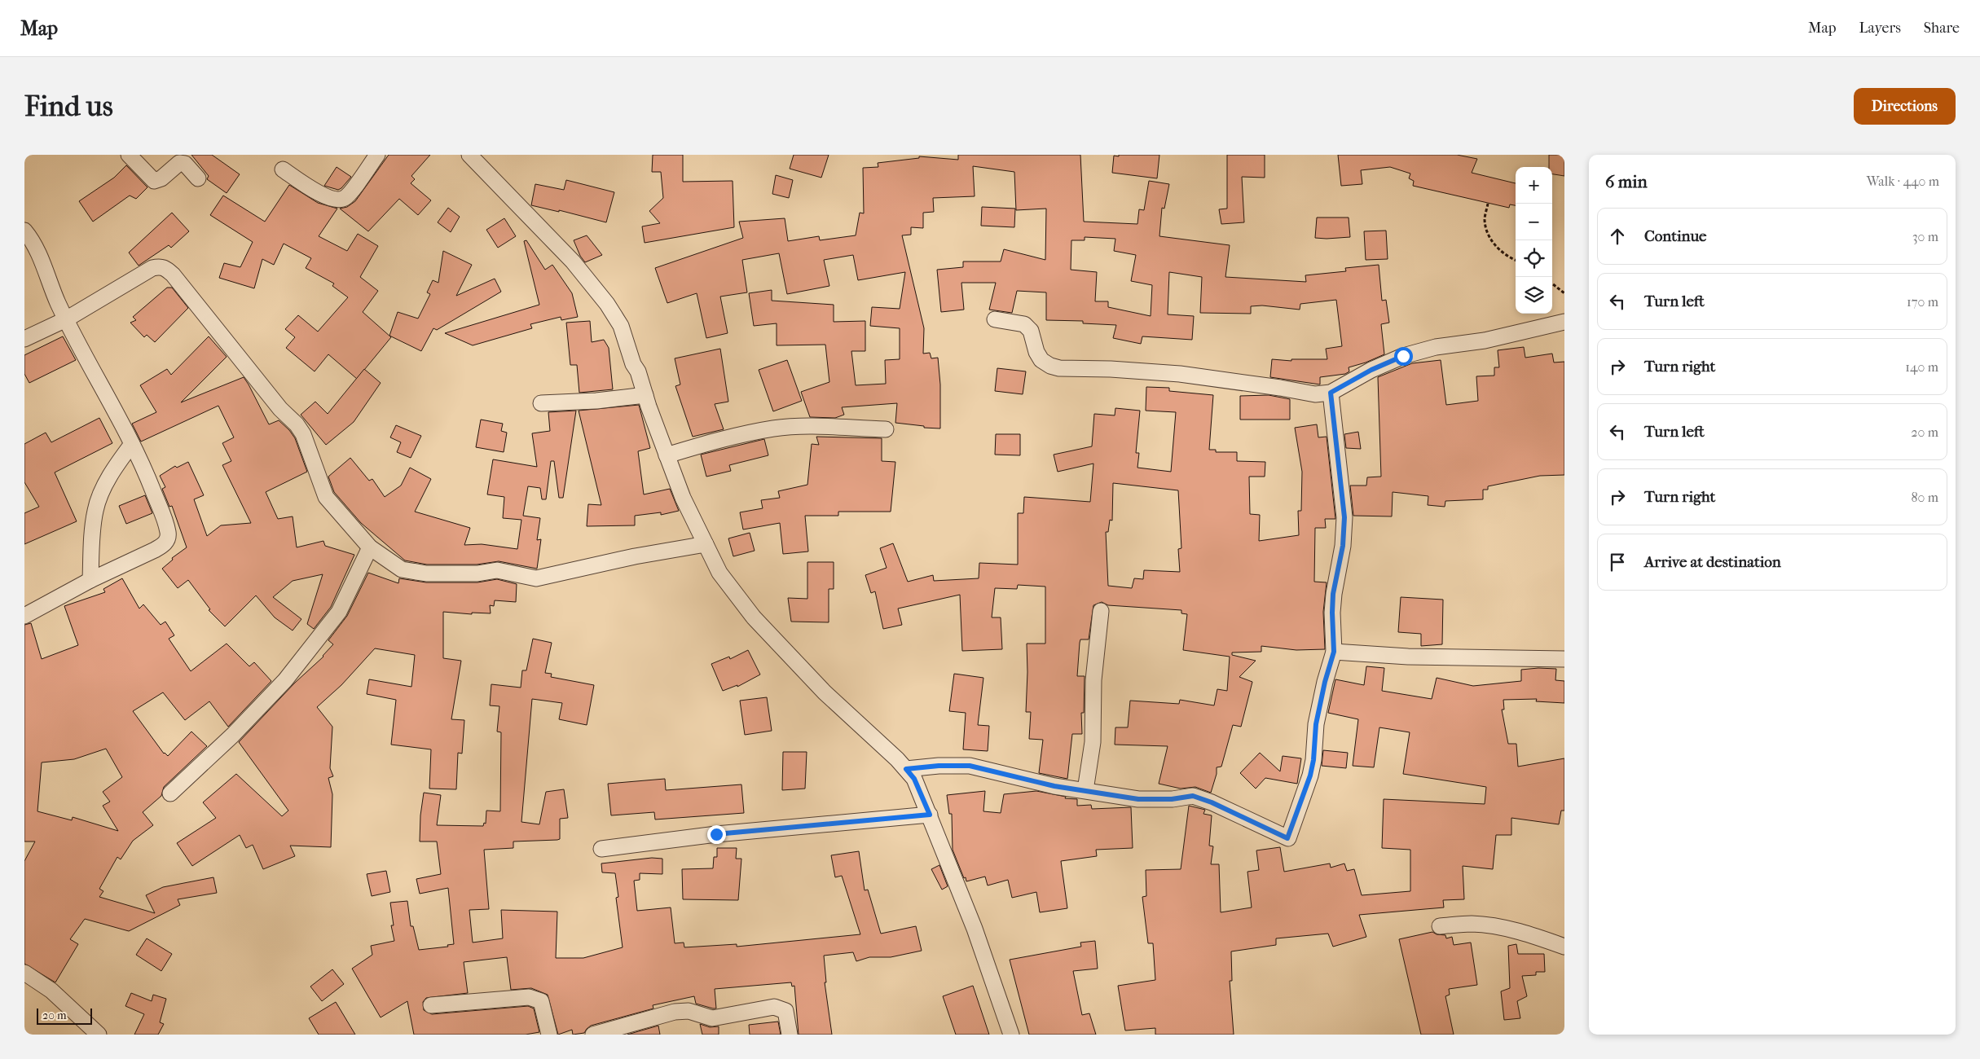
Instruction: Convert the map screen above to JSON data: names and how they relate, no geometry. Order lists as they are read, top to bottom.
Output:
{
  "scale_bar": "20 m",
  "page": {
    "header": "Map",
    "nav": ["Map", "Layers", "Share"],
    "buttons": "Directions",
    "title": "Find us",
    "heading": ["6 min", "Walk · 440 m"],
    "map_buttons": ["+", "−"],
    "list": [
      ["Continue", "30 m"],
      ["Turn left", "170 m"],
      ["Turn right", "140 m"],
      ["Turn left", "20 m"],
      ["Turn right", "80 m"],
      "Arrive at destination"
    ],
    "scale": "20 m"
  }
}
